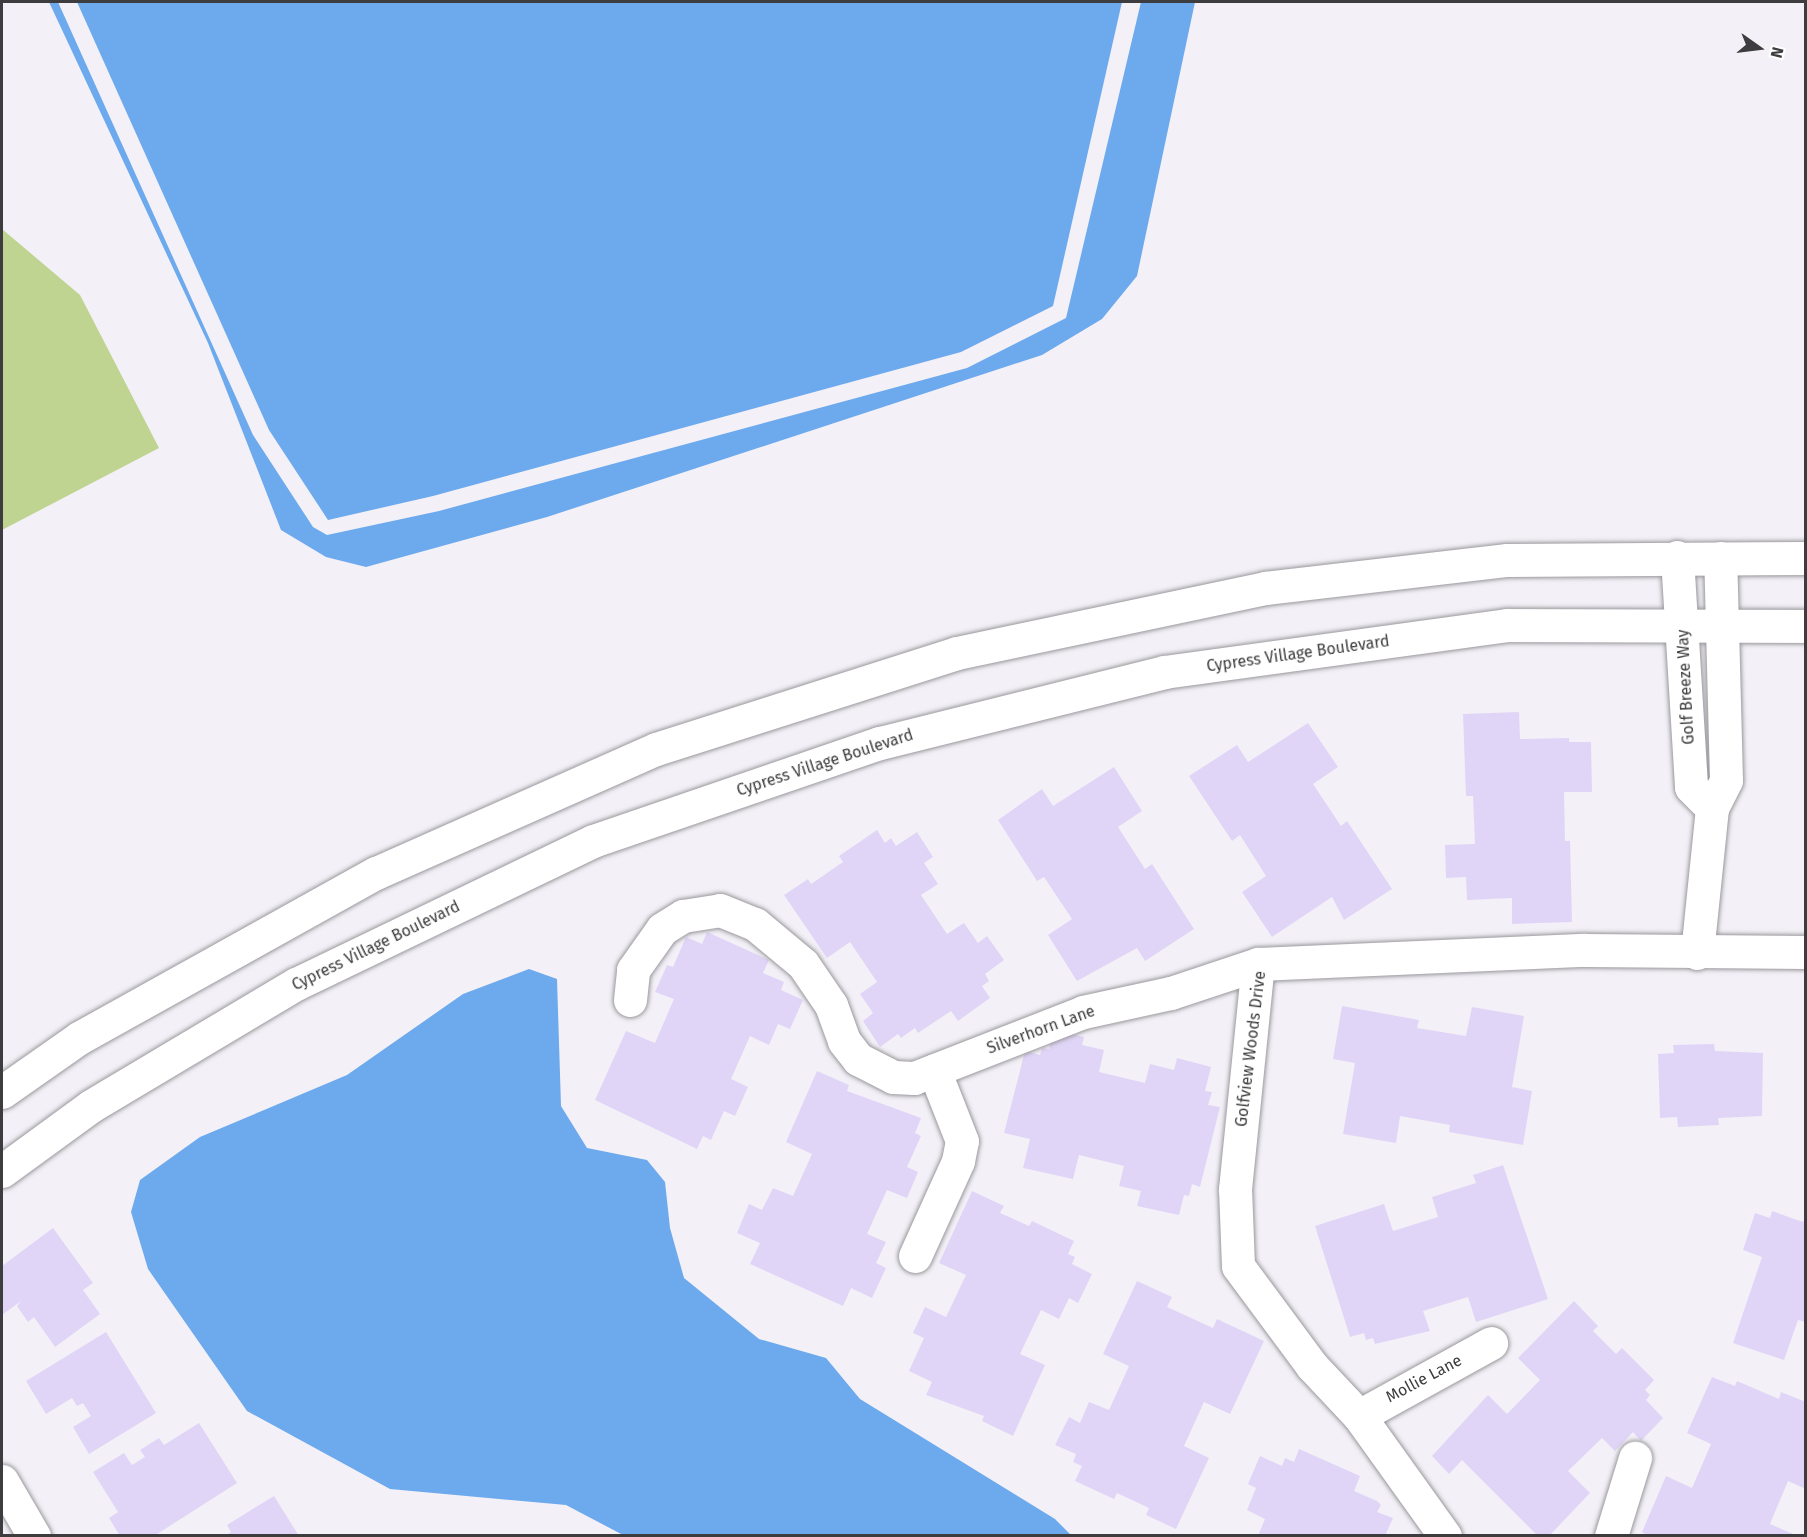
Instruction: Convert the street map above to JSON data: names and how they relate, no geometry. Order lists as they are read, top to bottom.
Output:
{
  "streets": {
    "street": [
      "Cypress Village Boulevard",
      "Golf Breeze Way",
      "Silverhorn Lane",
      "Golfview Woods Drive",
      "Mollie Lane"
    ]
  },
  "crossings": [
    ["Cypress Village Boulevard", "Golf Breeze Way"],
    ["Silverhorn Lane", "Golfview Woods Drive"],
    ["Golfview Woods Drive", "Mollie Lane"]
  ],
  "north": "right"
}
